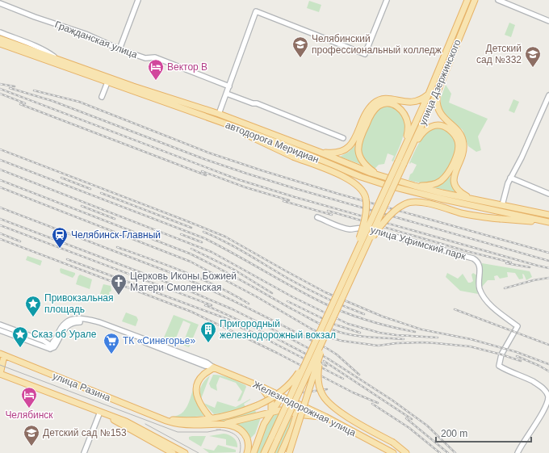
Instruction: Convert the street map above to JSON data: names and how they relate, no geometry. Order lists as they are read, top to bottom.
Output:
{
  "streets": {
    "main road": [
      "улица Дзержинского",
      "автодорога Меридиан",
      "улица Разина",
      "Железнодорожная улица"
    ],
    "street": ["Гражданская улица", "улица Уфимский парк"]
  },
  "places": {
    "school or university": ["Челябинский профессиональный колледж", "Детский cад №332", "Детский сад №153"],
    "hotel": ["Вектор В", "Челябинск"],
    "station": ["Челябинск-Главный"],
    "church": ["Церковь Иконы Божией Матери Смоленская"],
    "place": ["Привокзальная площадь", "Сказ об Урале"],
    "building": ["Пригородный железнодорожный вокзал"],
    "supermarket": ["ТК «Синегорье»"]
  },
  "scale_bar": "200 m"
}
